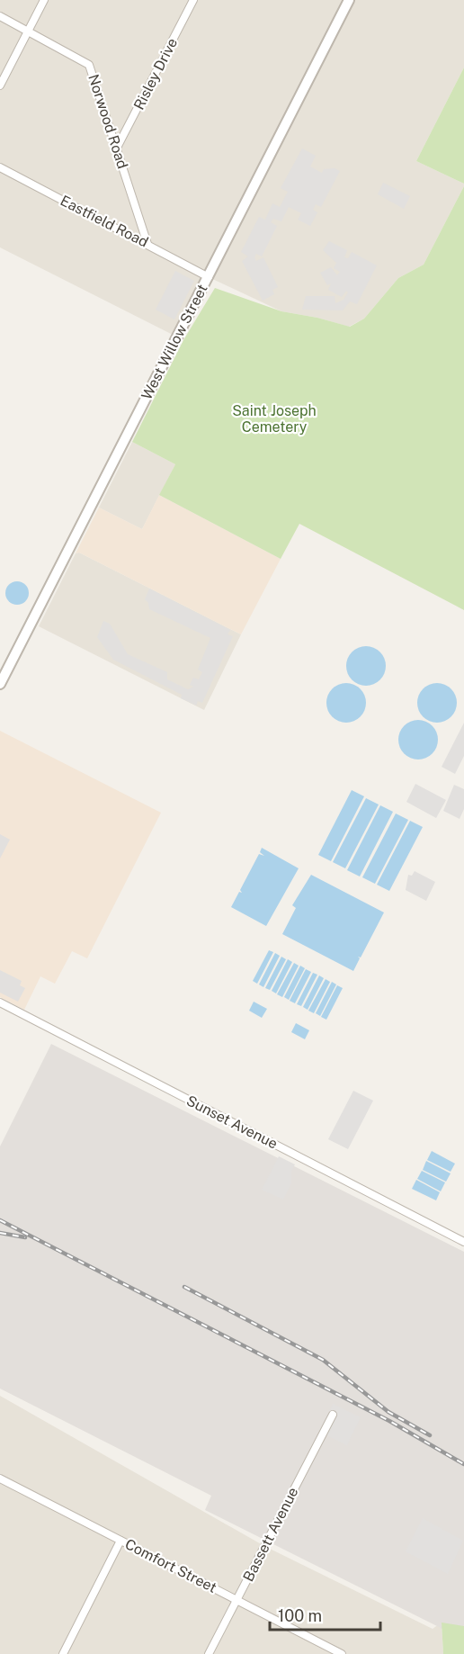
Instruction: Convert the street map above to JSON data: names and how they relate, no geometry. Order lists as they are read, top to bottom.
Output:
{
  "streets": {
    "street": [
      "Risley Drive",
      "Norwood Road",
      "Eastfield Road",
      "West Willow Street",
      "Sunset Avenue",
      "Bassett Avenue",
      "Comfort Street"
    ]
  },
  "crossings": [
    ["Risley Drive", "Norwood Road"],
    ["Norwood Road", "Eastfield Road"],
    ["Eastfield Road", "West Willow Street"],
    ["Bassett Avenue", "Comfort Street"]
  ],
  "parks": ["Saint Joseph Cemetery"],
  "scale_bar": "100 m"
}
